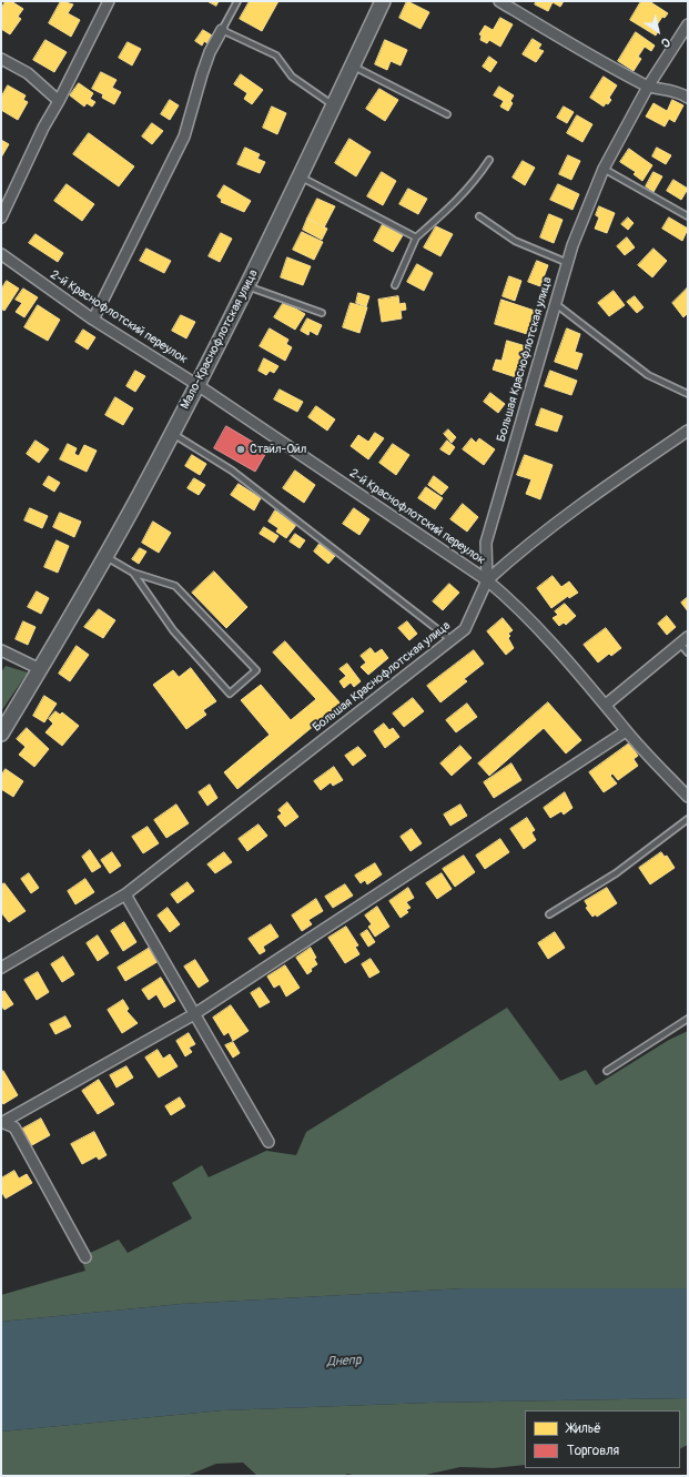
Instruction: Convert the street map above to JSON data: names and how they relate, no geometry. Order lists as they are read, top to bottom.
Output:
{
  "streets": {
    "street": ["2-й Краснофлотский переулок", "Мало-Краснофлотская улица", "Большая Краснофлотская улица"]
  },
  "crossings": [
    ["2-й Краснофлотский переулок", "Мало-Краснофлотская улица"],
    ["2-й Краснофлотский переулок", "Большая Краснофлотская улица"]
  ],
  "water": ["Днепр"],
  "places": ["Стайл-Ойл"],
  "legend": ["Жильё", "Торговля"],
  "north": "bottom right"
}
